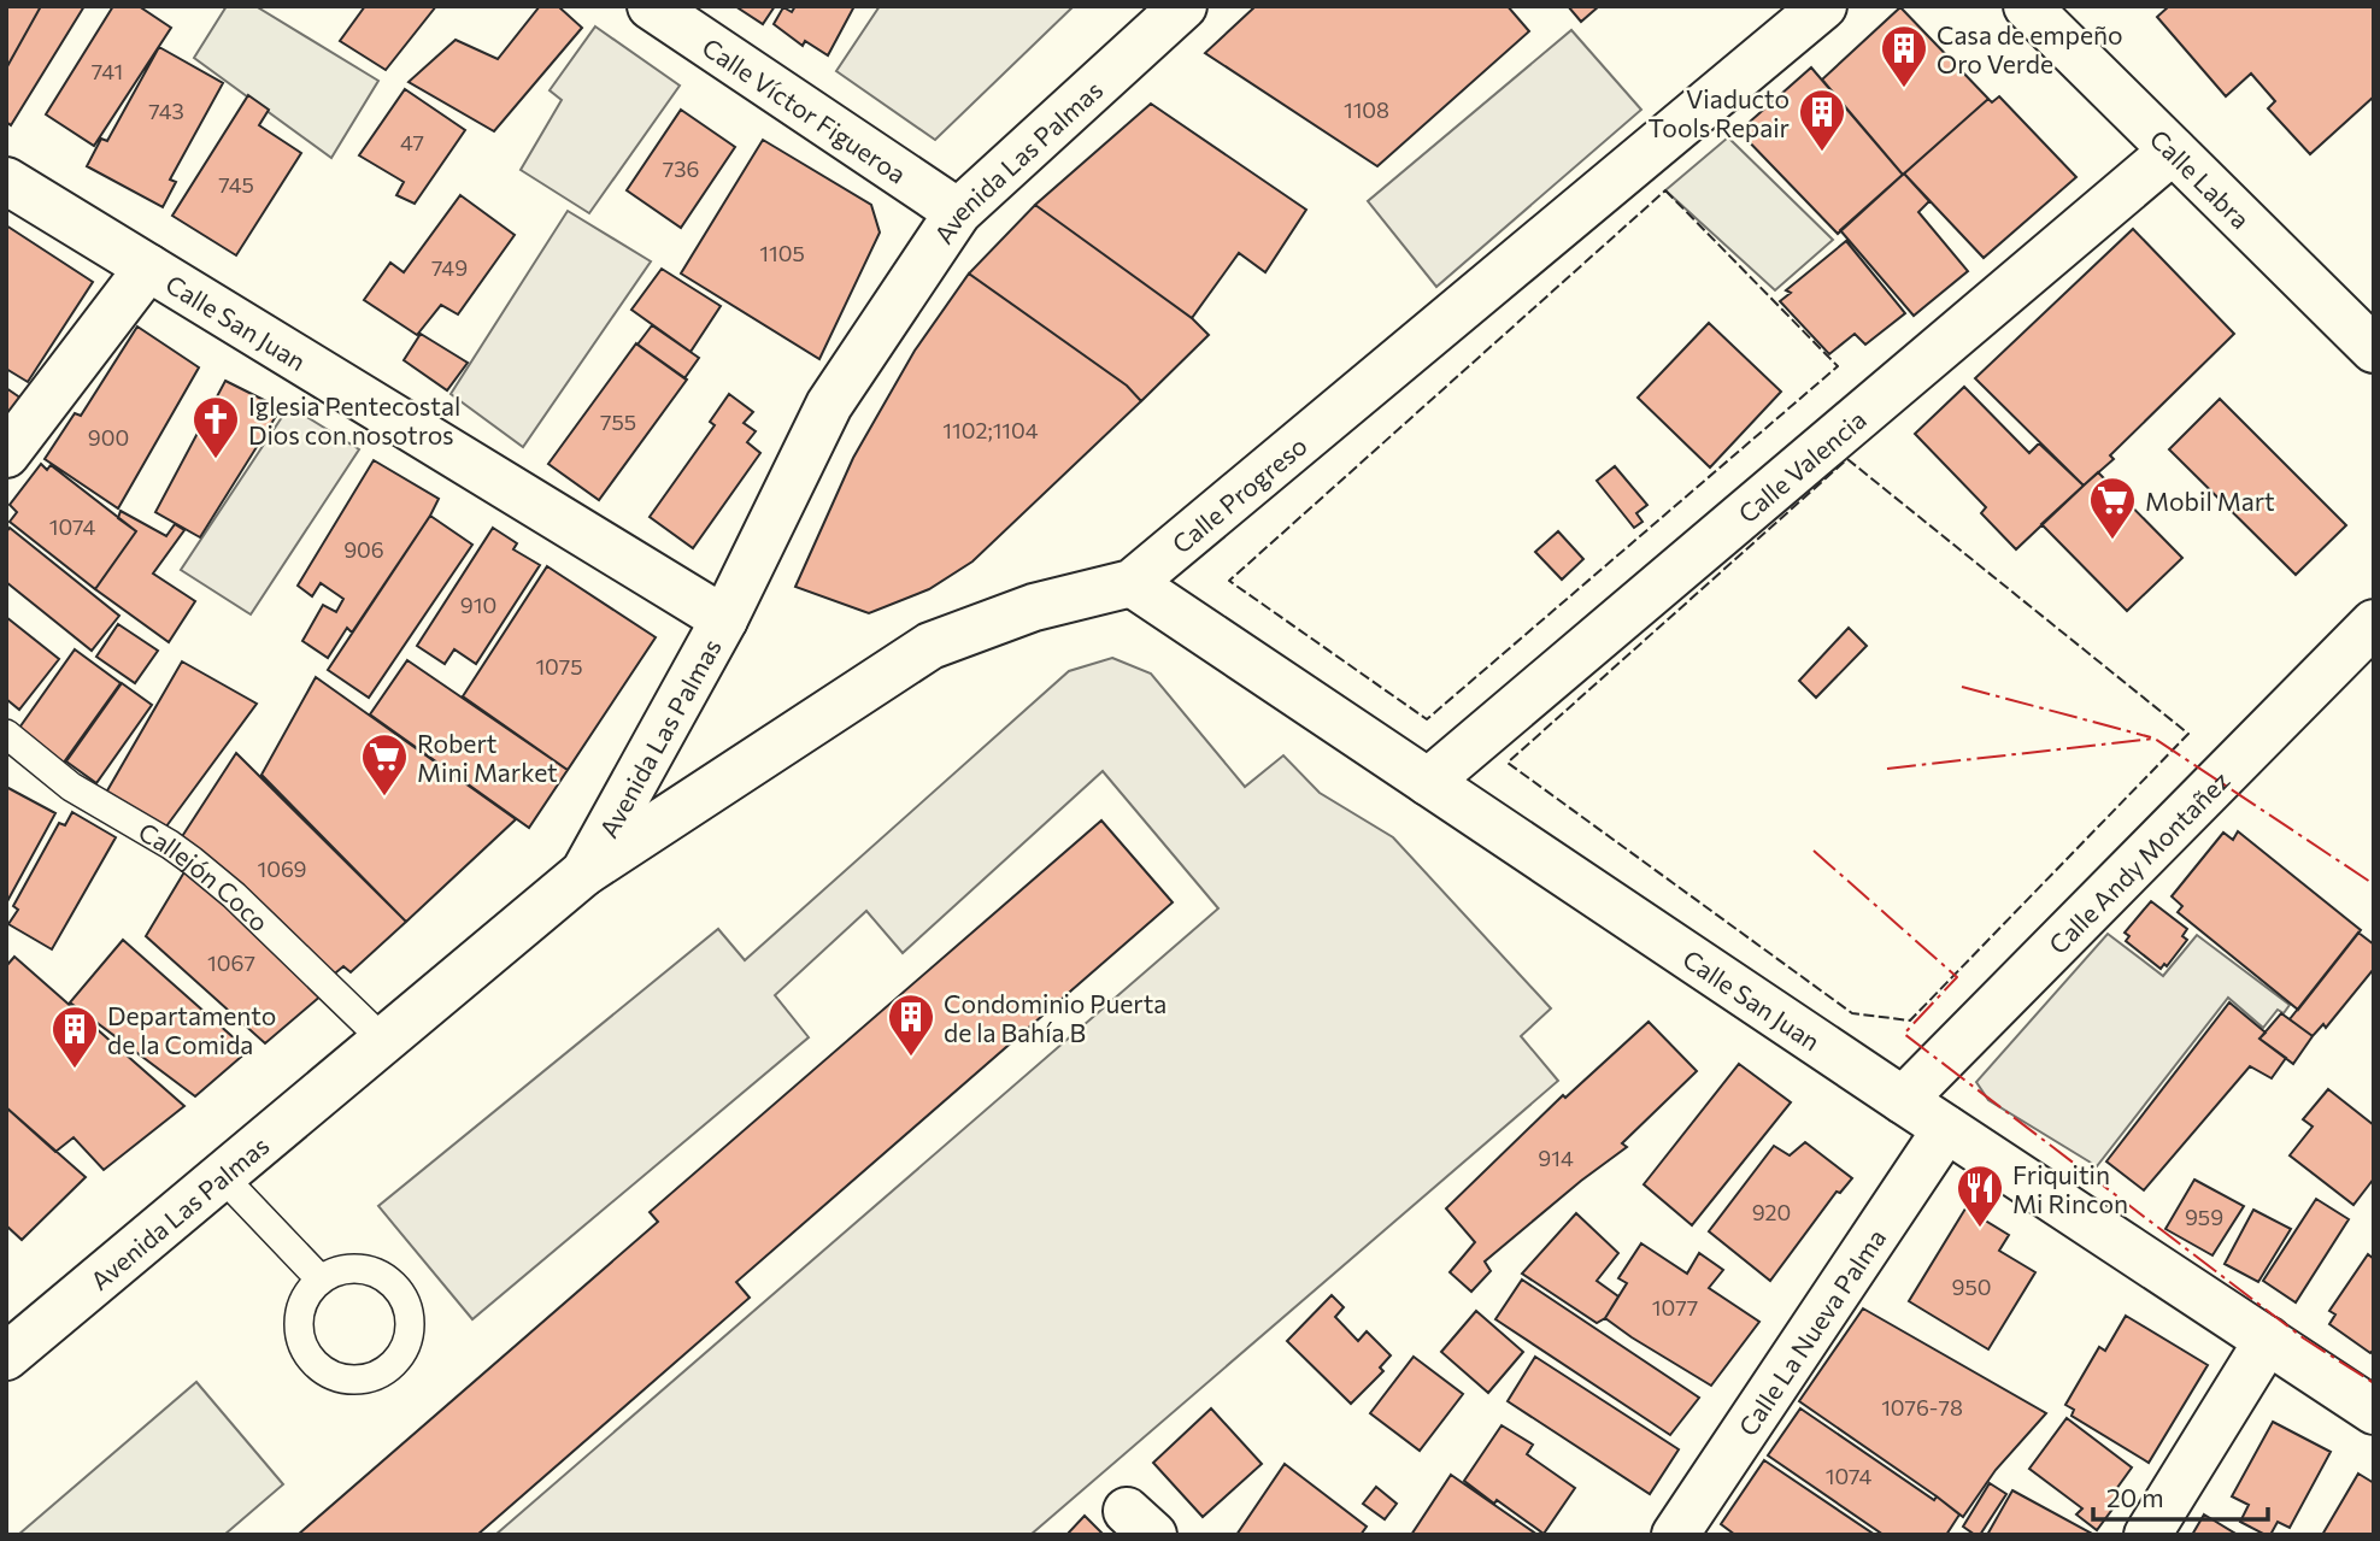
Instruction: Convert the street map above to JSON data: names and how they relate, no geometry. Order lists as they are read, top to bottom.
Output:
{
  "streets": {
    "street": [
      "Calle Víctor Figueroa",
      "Avenida Las Palmas",
      "Calle Labra",
      "Calle San Juan",
      "Calle Valencia",
      "Calle Progreso",
      "Calle Andy Montañez",
      "Calle La Nueva Palma"
    ],
    "lane": ["Callejón Coco"]
  },
  "crossings": [
    ["Calle Víctor Figueroa", "Avenida Las Palmas"],
    ["Avenida Las Palmas", "Calle San Juan"],
    ["Avenida Las Palmas", "Calle Progreso"],
    ["Avenida Las Palmas", "Callejón Coco"],
    ["Calle Labra", "Calle Valencia"],
    ["Calle San Juan", "Calle Valencia"],
    ["Calle San Juan", "Calle Progreso"],
    ["Calle San Juan", "Calle Andy Montañez"],
    ["Calle San Juan", "Calle La Nueva Palma"]
  ],
  "places": {
    "building": [
      "Casa de empeño Oro Verde",
      "Viaducto Tools Repair",
      "Condominio Puerta de la Bahía B",
      "Departamento de la Comida"
    ],
    "church": ["Iglesia Pentecostal Dios con nosotros"],
    "supermarket": ["Mobil Mart", "Robert Mini Market"],
    "restaurant": ["Friquitin Mi Rincon"]
  },
  "house_numbers": [
    "741",
    "1108",
    "743",
    "47",
    "736",
    "745",
    "1105",
    "749",
    "755",
    "1102;1104",
    "900",
    "1074",
    "906",
    "910",
    "1075",
    "1069",
    "1067",
    "914",
    "920",
    "959",
    "950",
    "1077",
    "1076-78",
    "1074"
  ],
  "scale_bar": "20 m"
}
